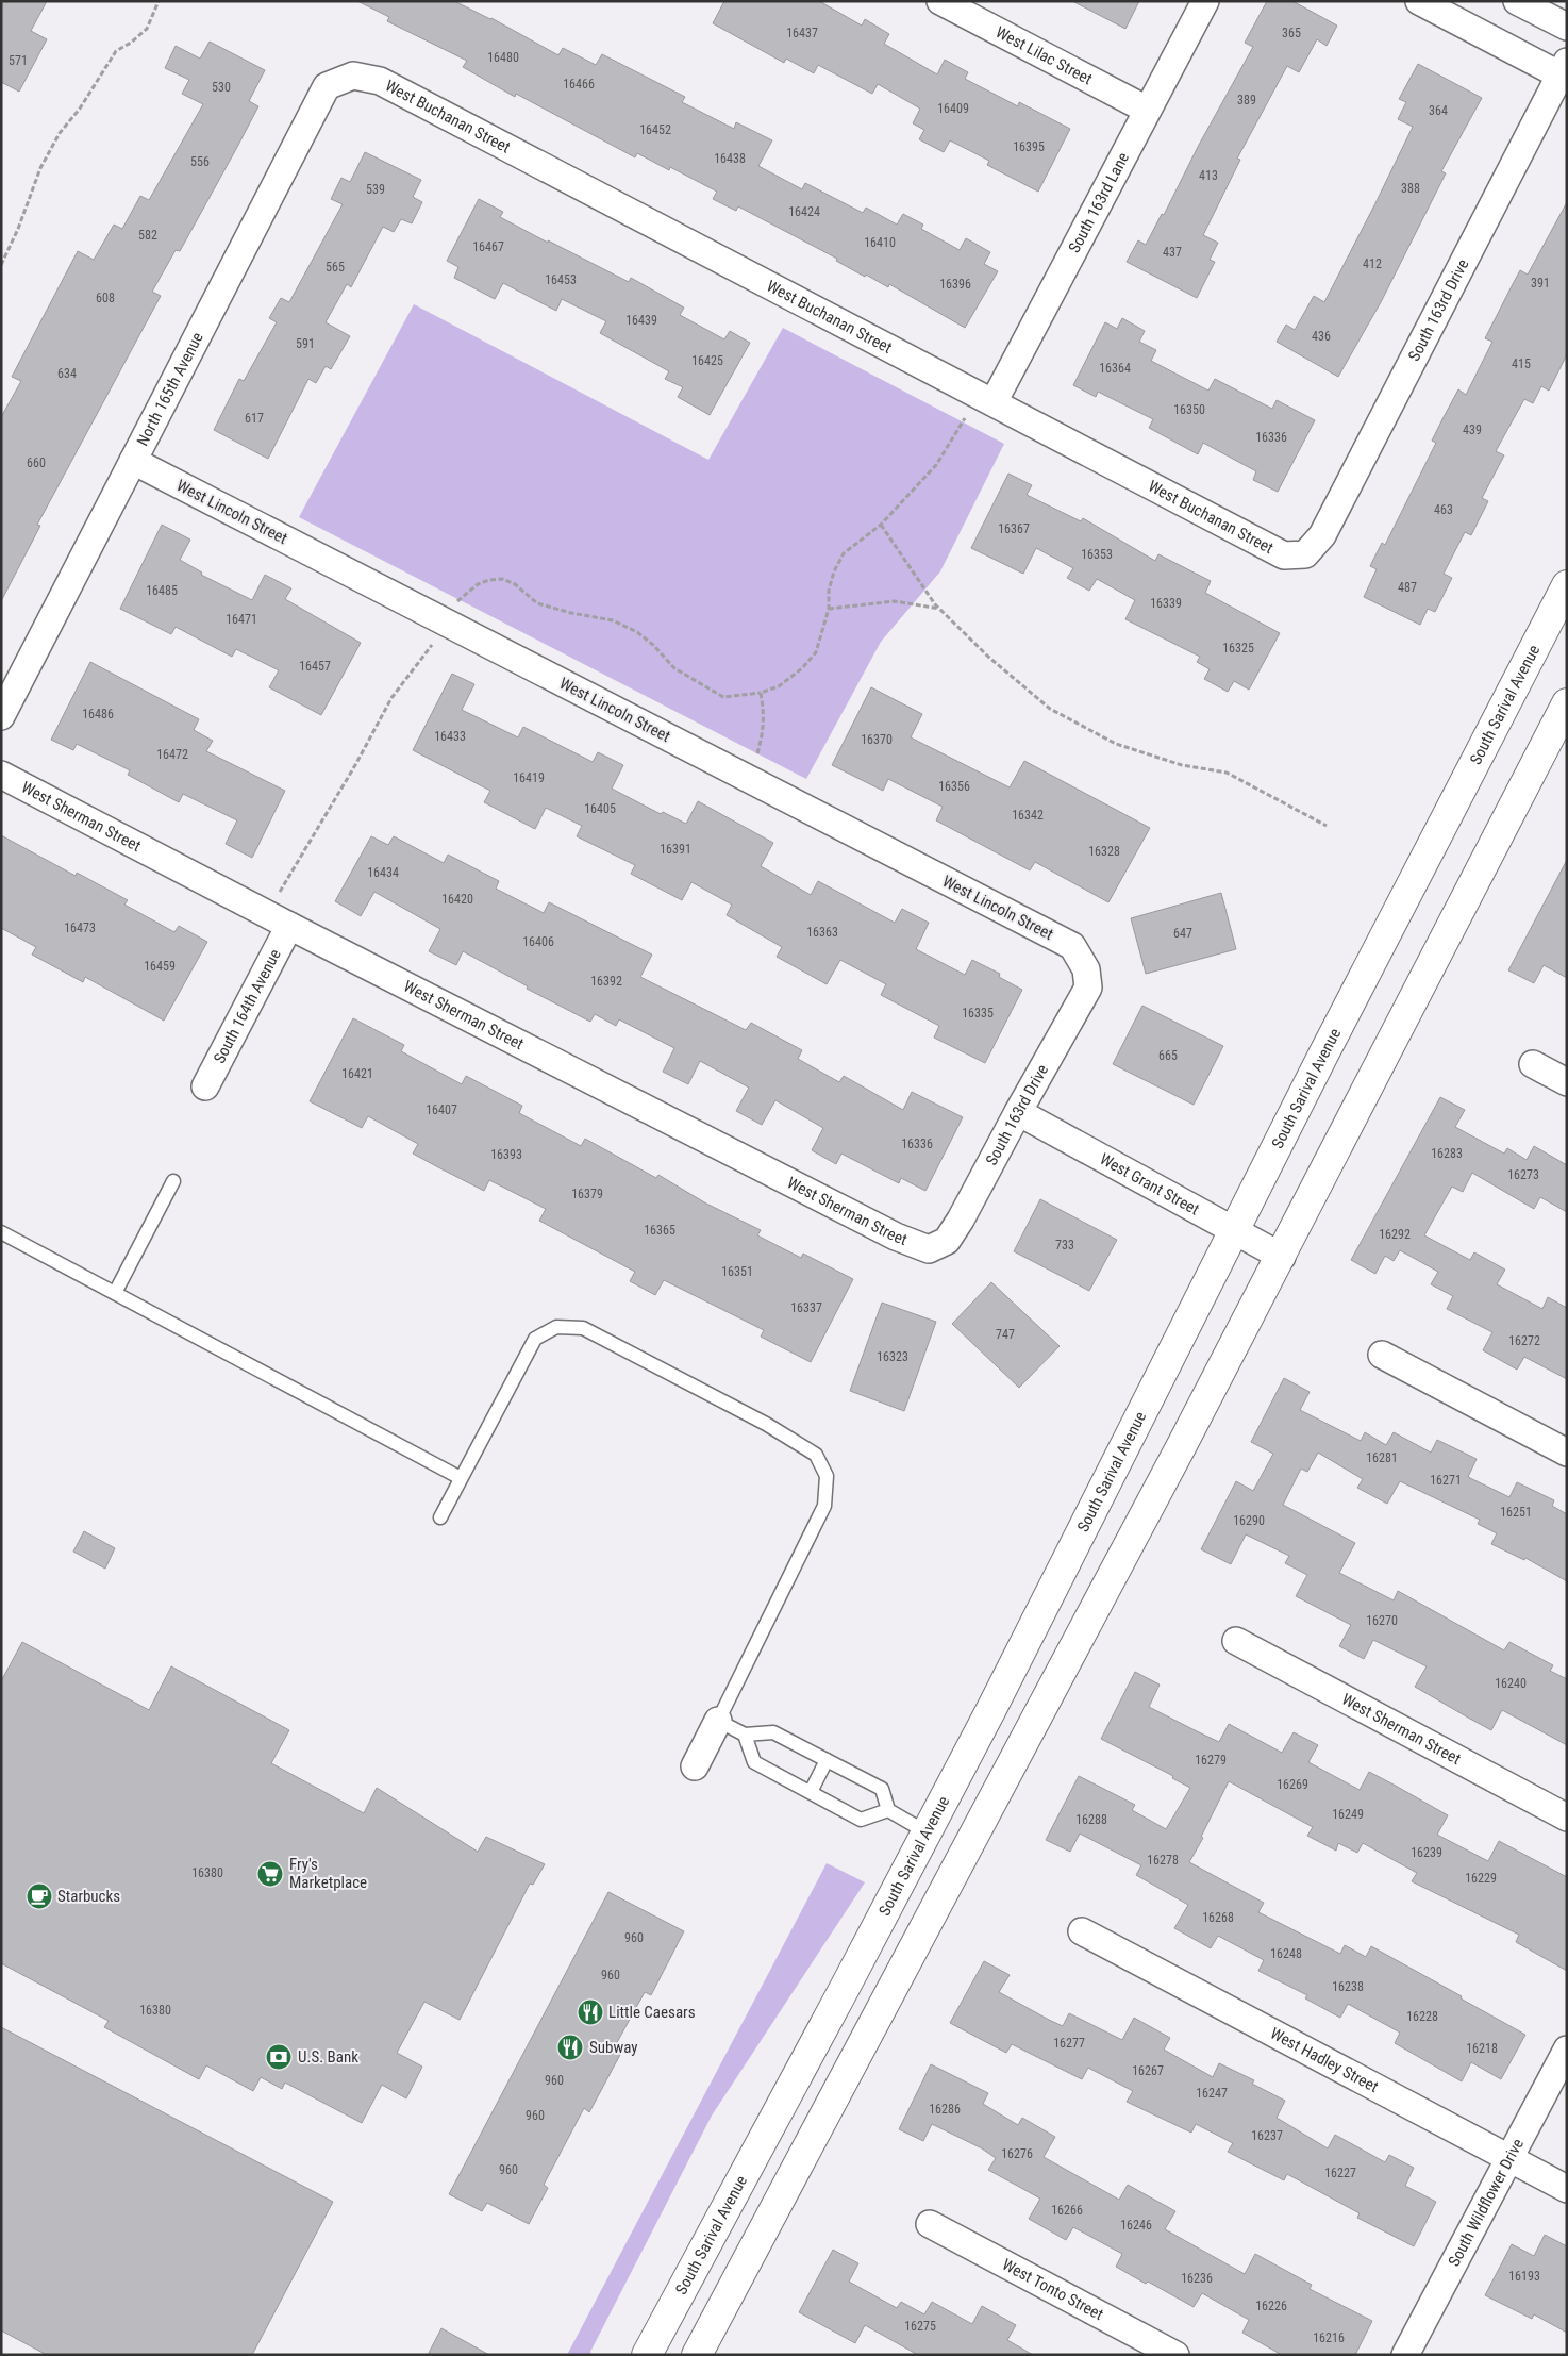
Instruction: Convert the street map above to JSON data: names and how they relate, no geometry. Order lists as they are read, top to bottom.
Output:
{
  "streets": {
    "main road": ["South Sarival Avenue"],
    "street": [
      "West Lilac Street",
      "West Buchanan Street",
      "South 163rd Lane",
      "South 163rd Drive",
      "North 165th Avenue",
      "West Lincoln Street",
      "West Sherman Street",
      "South 164th Avenue",
      "West Grant Street",
      "West Hadley Street",
      "South Wildflower Drive",
      "West Tonto Street"
    ]
  },
  "crossings": [
    ["West Lilac Street", "South 163rd Lane"],
    ["West Buchanan Street", "South 163rd Lane"],
    ["West Buchanan Street", "South 163rd Drive"],
    ["West Buchanan Street", "North 165th Avenue"],
    ["South 163rd Drive", "West Lincoln Street"],
    ["South 163rd Drive", "West Sherman Street"],
    ["South 163rd Drive", "West Grant Street"],
    ["North 165th Avenue", "West Lincoln Street"],
    ["South Sarival Avenue", "West Grant Street"],
    ["West Sherman Street", "South 164th Avenue"],
    ["West Hadley Street", "South Wildflower Drive"]
  ],
  "places": {
    "supermarket": ["Fry's Marketplace"],
    "cafe": ["Starbucks"],
    "restaurant": ["Little Caesars", "Subway"],
    "bank": ["U.S. Bank"]
  },
  "house_numbers": [
    "16437",
    "365",
    "16480",
    "571",
    "16466",
    "530",
    "389",
    "16409",
    "364",
    "16452",
    "16395",
    "16438",
    "556",
    "413",
    "388",
    "539",
    "16424",
    "582",
    "16410",
    "16467",
    "437",
    "412",
    "565",
    "16453",
    "391",
    "16396",
    "608",
    "16439",
    "436",
    "591",
    "16425",
    "415",
    "16364",
    "634",
    "16350",
    "617",
    "439",
    "16336",
    "660",
    "463",
    "16367",
    "16353",
    "487",
    "16485",
    "16339",
    "16471",
    "16325",
    "16457",
    "16486",
    "16433",
    "16370",
    "16472",
    "16419",
    "16356",
    "16405",
    "16342",
    "16391",
    "16328",
    "16434",
    "16420",
    "16473",
    "16363",
    "647",
    "16406",
    "16459",
    "16392",
    "16335",
    "665",
    "16421",
    "16407",
    "16336",
    "16283",
    "16393",
    "16273",
    "16379",
    "16365",
    "16292",
    "733",
    "16351",
    "16337",
    "747",
    "16272",
    "16323",
    "16281",
    "16271",
    "16251",
    "16290",
    "16270",
    "16240",
    "16279",
    "16269",
    "16249",
    "16288",
    "16239",
    "16278",
    "16380",
    "16229",
    "16268",
    "960",
    "16248",
    "960",
    "16238",
    "16380",
    "16228",
    "16277",
    "16218",
    "16267",
    "960",
    "16247",
    "16286",
    "960",
    "16237",
    "16276",
    "960",
    "16227",
    "16266",
    "16246",
    "16193",
    "16236",
    "16226",
    "16275",
    "16216"
  ]
}
